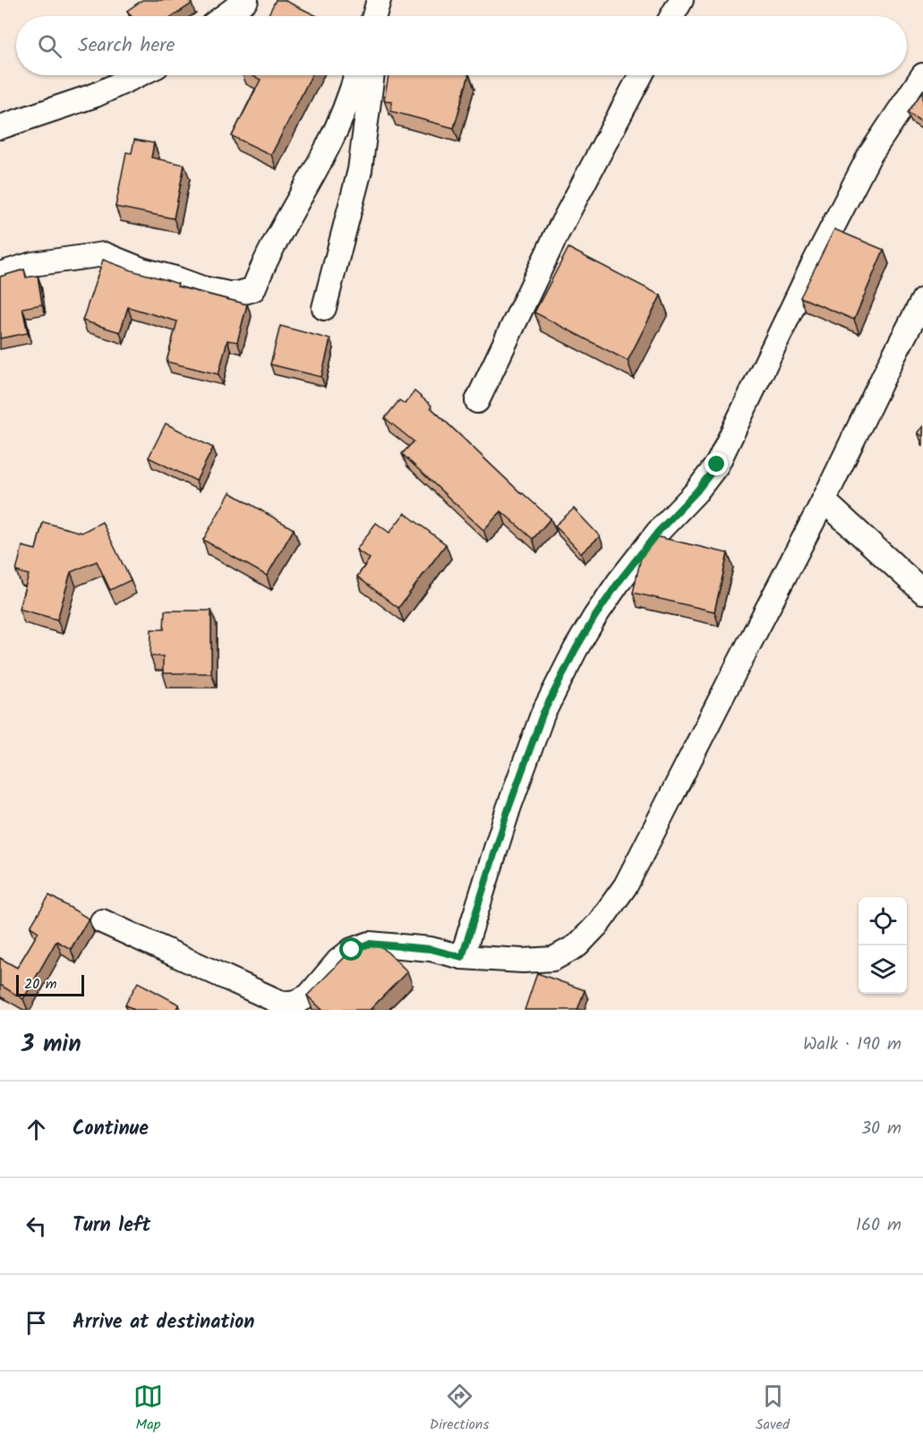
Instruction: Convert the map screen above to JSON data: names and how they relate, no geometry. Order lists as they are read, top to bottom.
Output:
{
  "scale_bar": "20 m",
  "page": {
    "search": "Search here",
    "scale": "20 m",
    "heading": ["3 min", "Walk · 190 m"],
    "list": [
      ["Continue", "30 m"],
      ["Turn left", "160 m"],
      "Arrive at destination"
    ],
    "nav": ["Map", "Directions", "Saved"]
  }
}
